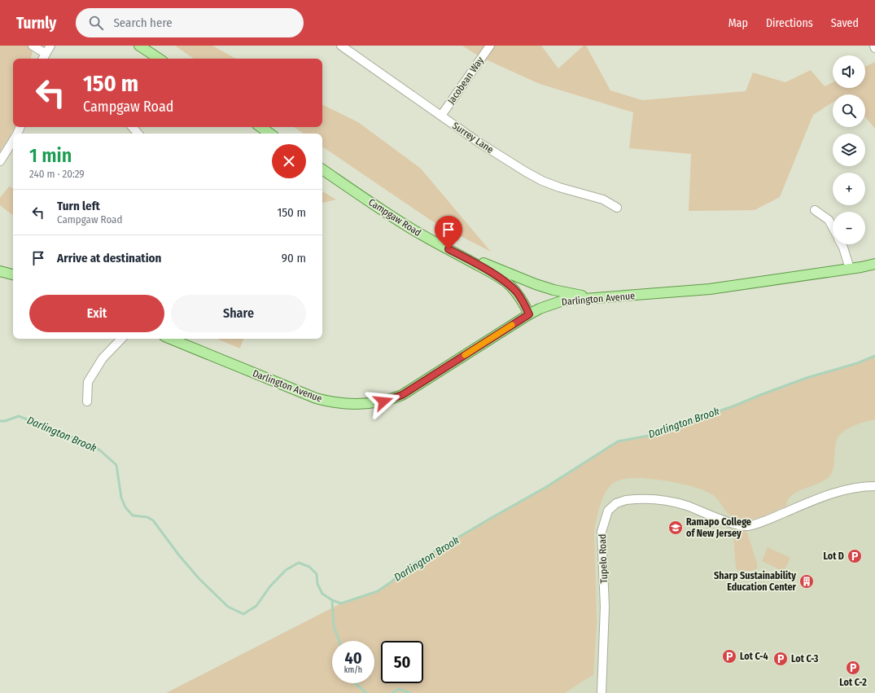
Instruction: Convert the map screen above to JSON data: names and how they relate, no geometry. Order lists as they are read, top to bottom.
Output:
{
  "streets": {
    "main road": ["Campgaw Road", "Darlington Avenue"],
    "street": ["Jacobean Way", "Surrey Lane", "Tupelo Road"]
  },
  "crossings": [
    ["Jacobean Way", "Surrey Lane"],
    ["Campgaw Road", "Darlington Avenue"]
  ],
  "water": ["Darlington Brook"],
  "places": {
    "school or university": ["Ramapo College of New Jersey"],
    "parking": [
      "Lot D",
      "Lot C-4",
      "Lot C-3",
      "Lot C-2"
    ],
    "building": ["Sharp Sustainability Education Center"]
  },
  "page": {
    "header": "Turnly",
    "search": "Search here",
    "nav": ["Map", "Directions", "Saved"],
    "map_buttons": ["+", "−"],
    "turn": ["150 m", "Campgaw Road"],
    "heading": ["1 min", "240 m · 20:29"],
    "list": [
      {
        "name": "Turn left",
        "note": "Campgaw Road",
        "value": "150 m"
      },
      {
        "name": "Arrive at destination",
        "value": "90 m"
      }
    ],
    "buttons": ["Exit", "Share"],
    "speed": "40 km/h",
    "limit": "50"
  }
}
